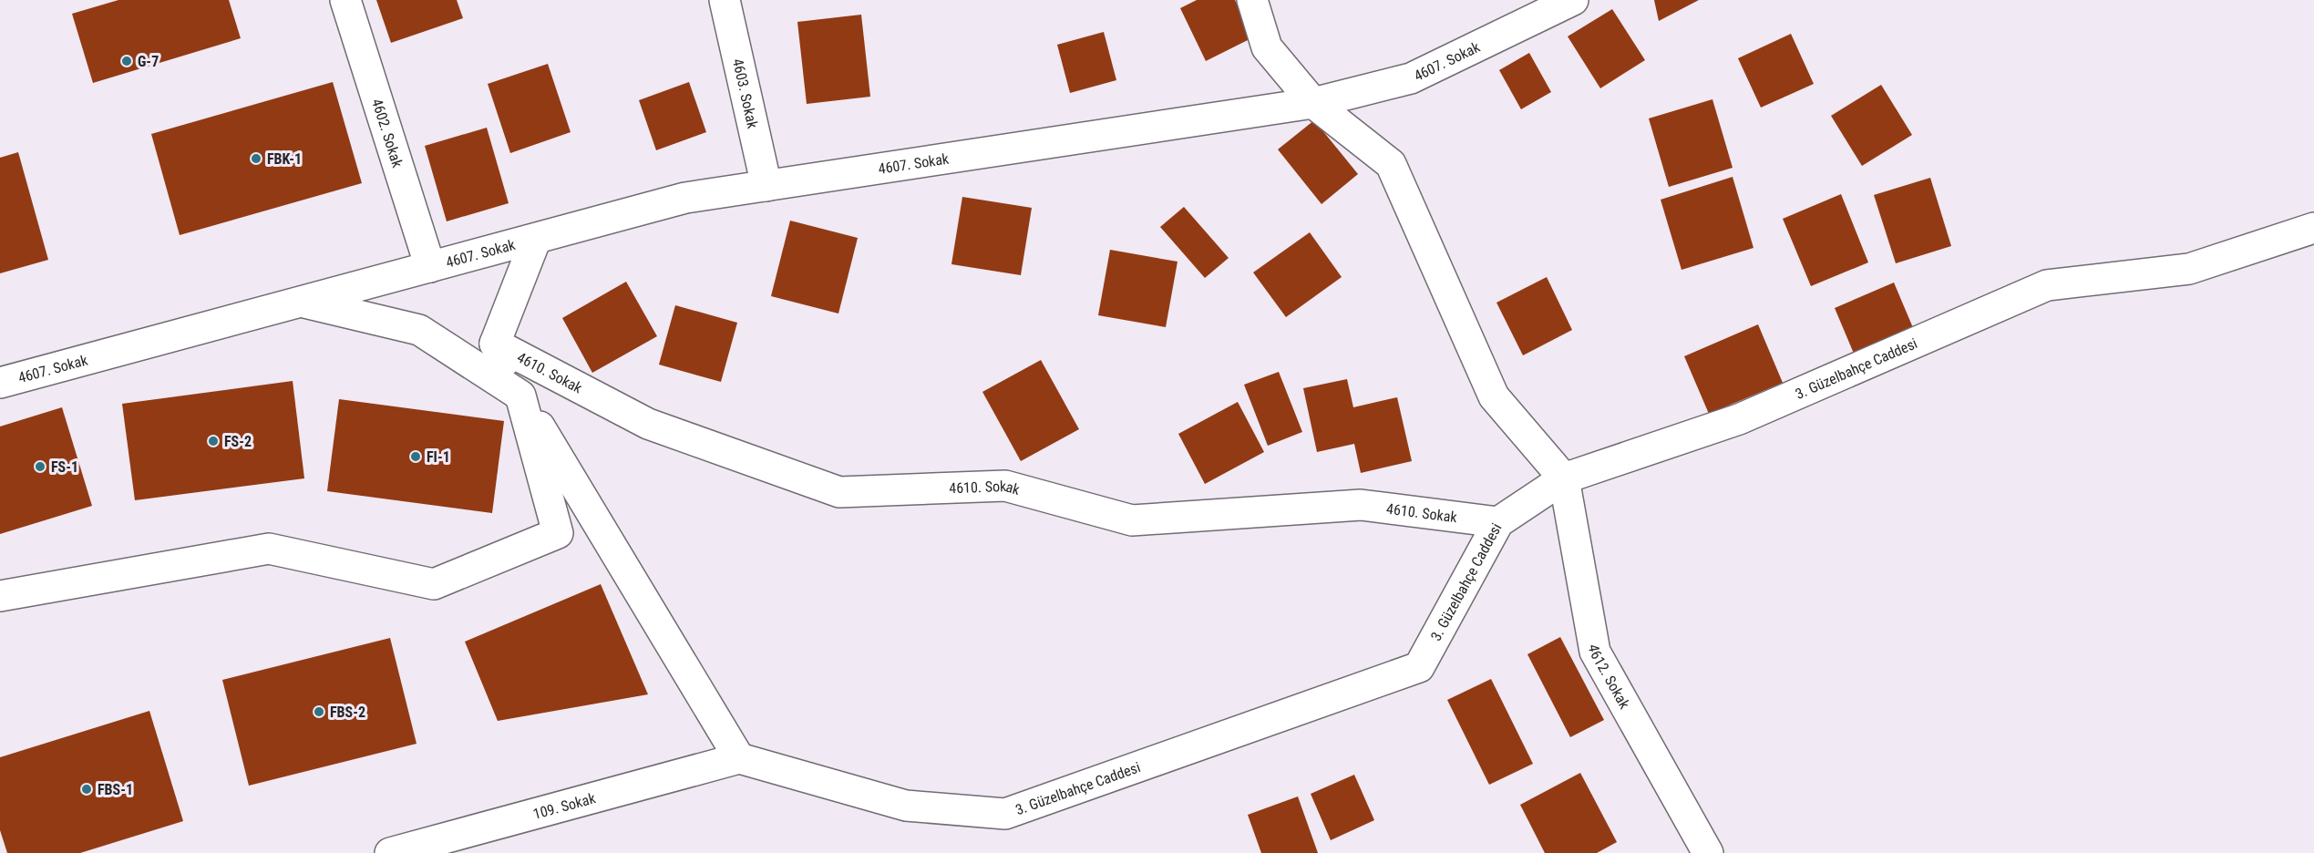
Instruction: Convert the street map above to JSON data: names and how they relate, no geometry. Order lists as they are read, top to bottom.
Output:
{
  "streets": {
    "street": [
      "4607. Sokak",
      "4603. Sokak",
      "4602. Sokak",
      "3. Güzelbahçe Caddesi",
      "4610. Sokak",
      "4612. Sokak",
      "109. Sokak"
    ]
  },
  "crossings": [
    ["4607. Sokak", "4603. Sokak"],
    ["4607. Sokak", "4602. Sokak"],
    ["3. Güzelbahçe Caddesi", "4610. Sokak"],
    ["3. Güzelbahçe Caddesi", "4612. Sokak"],
    ["3. Güzelbahçe Caddesi", "109. Sokak"]
  ],
  "places": [
    "G-7",
    "FBK-1",
    "FS-2",
    "FI-1",
    "FS-1",
    "FBS-2",
    "FBS-1"
  ]
}
